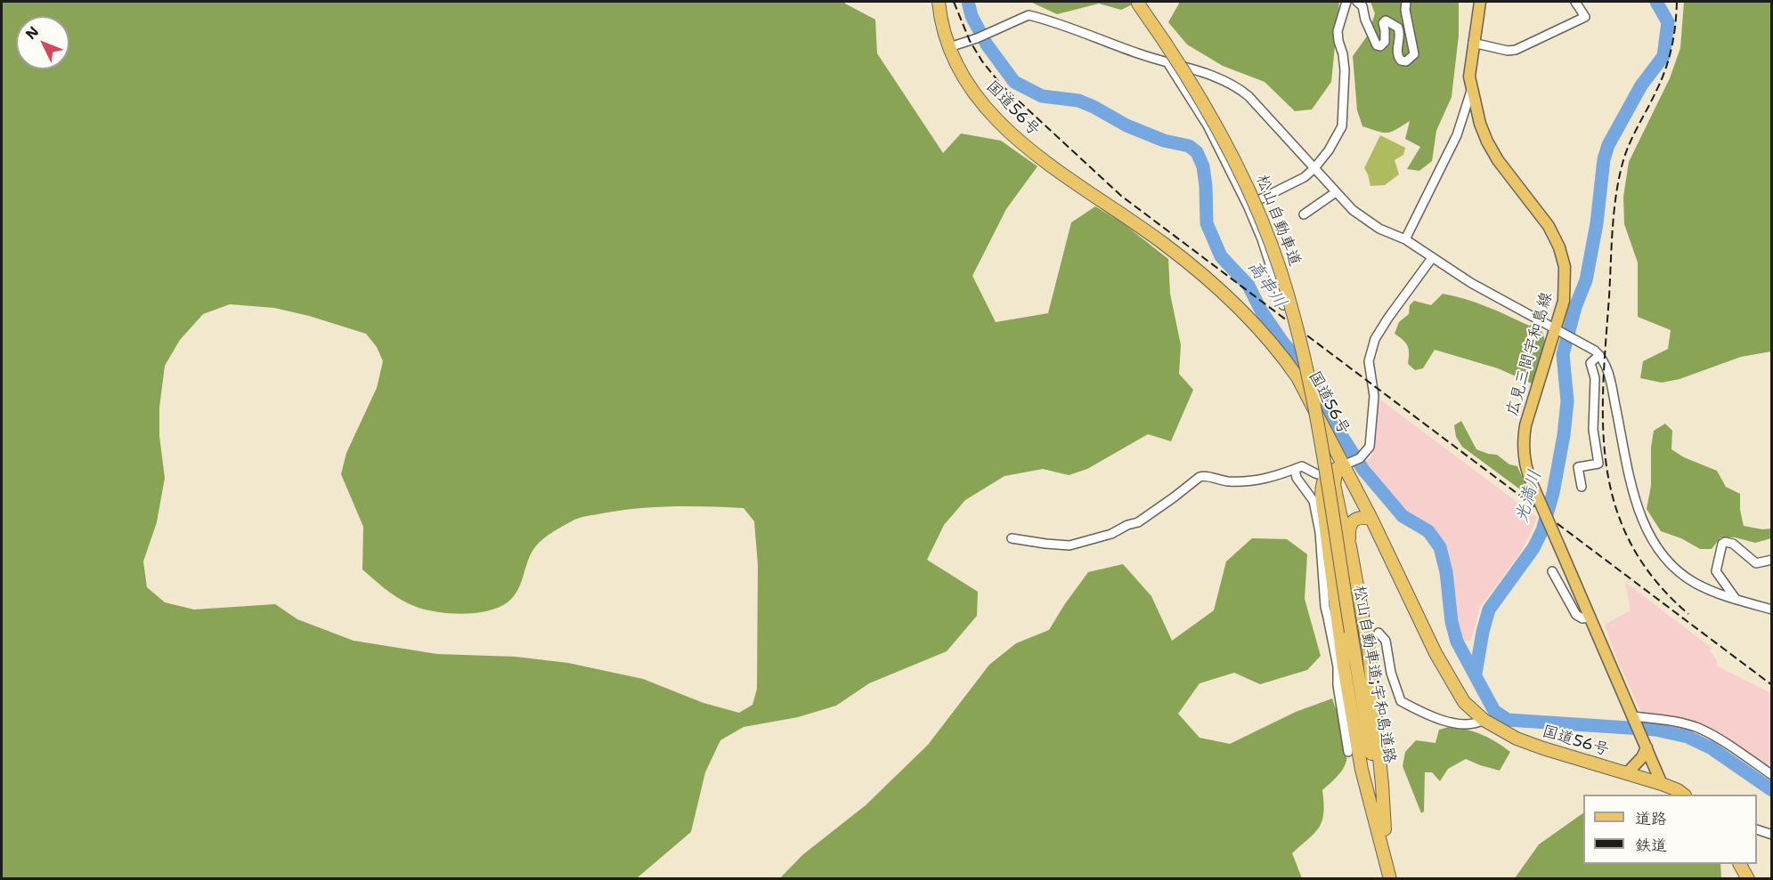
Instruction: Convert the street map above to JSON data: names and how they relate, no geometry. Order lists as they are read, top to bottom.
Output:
{
  "streets": {
    "highway": ["国道56号", "松山自動車道", "松山自動車道;宇和島道路"],
    "main road": ["広見三間宇和島線"]
  },
  "crossings": [
    ["松山自動車道", "松山自動車道;宇和島道路"]
  ],
  "water": ["高串川", "光満川"],
  "legend": ["道路", "鉄道"],
  "north": "top left"
}
